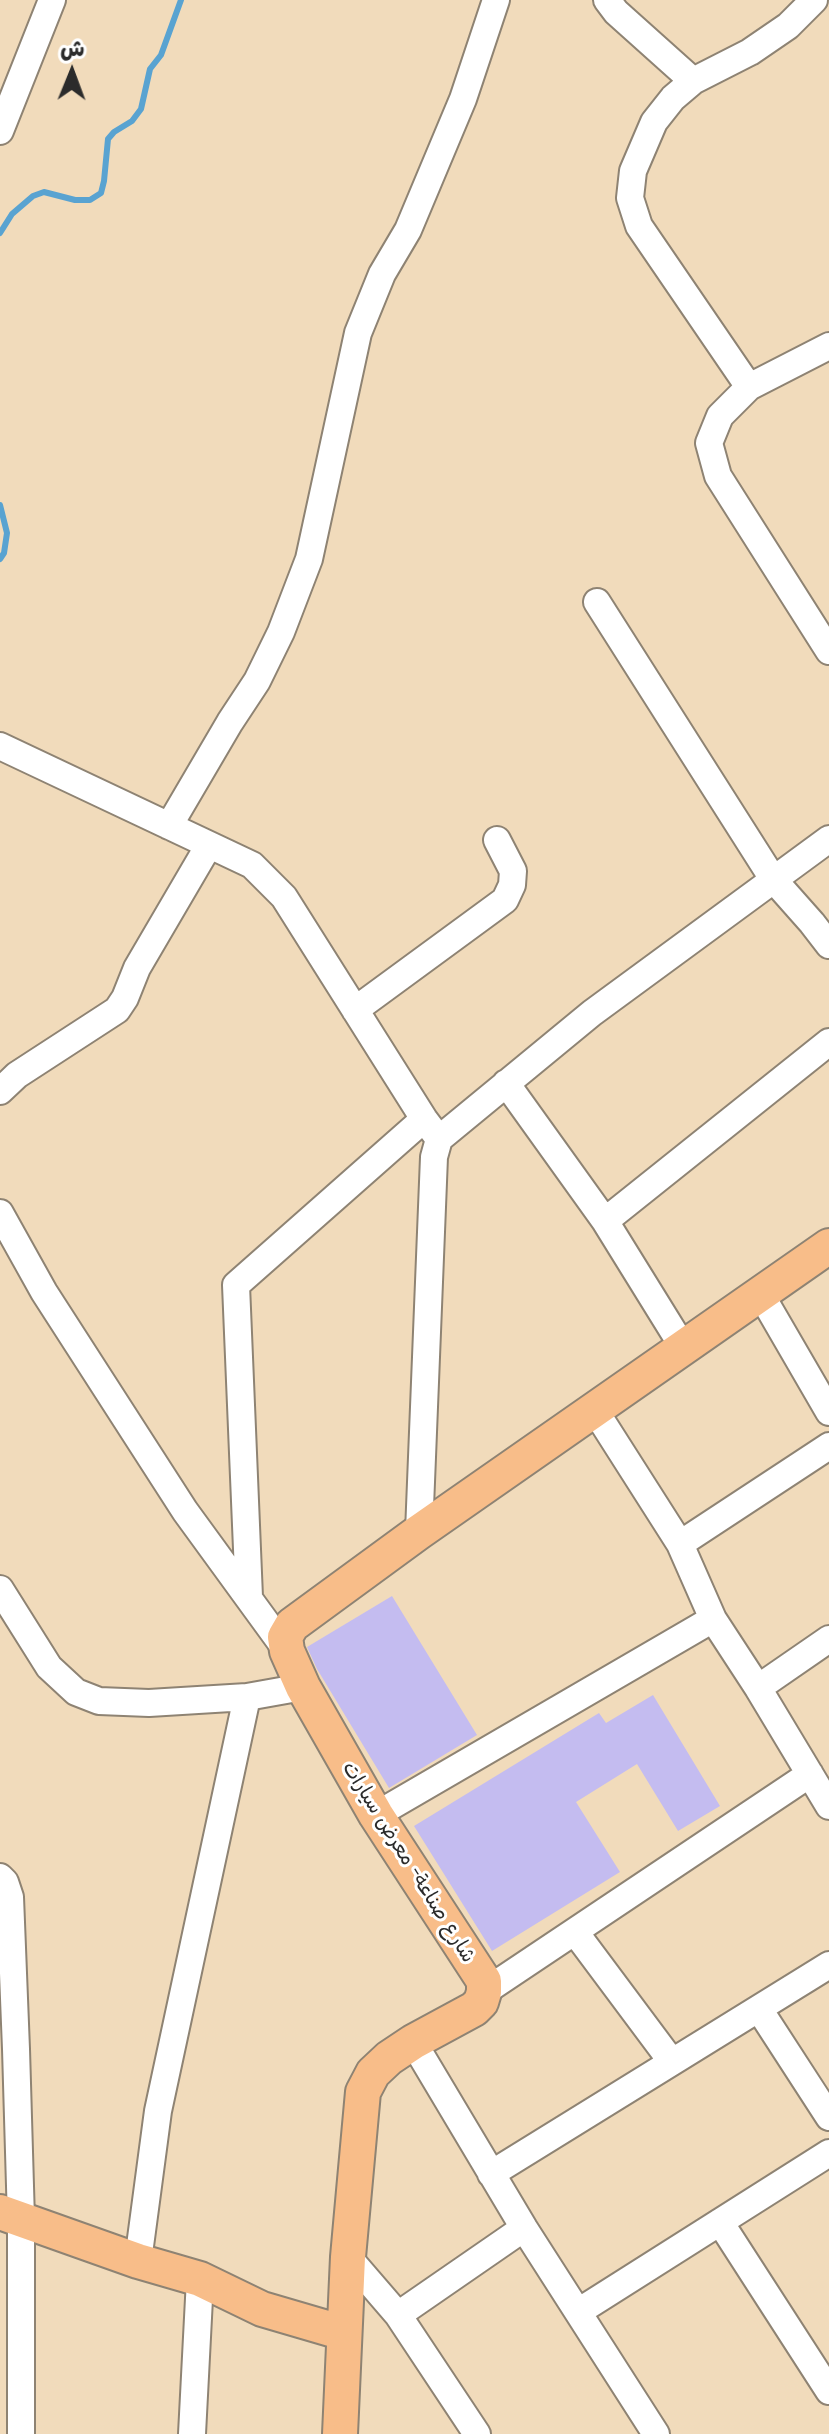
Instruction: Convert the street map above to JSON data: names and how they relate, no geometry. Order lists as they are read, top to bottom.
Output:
{
  "streets": {
    "main road": ["شارع صناعة- معرض سيارات"]
  },
  "north": "top"
}
